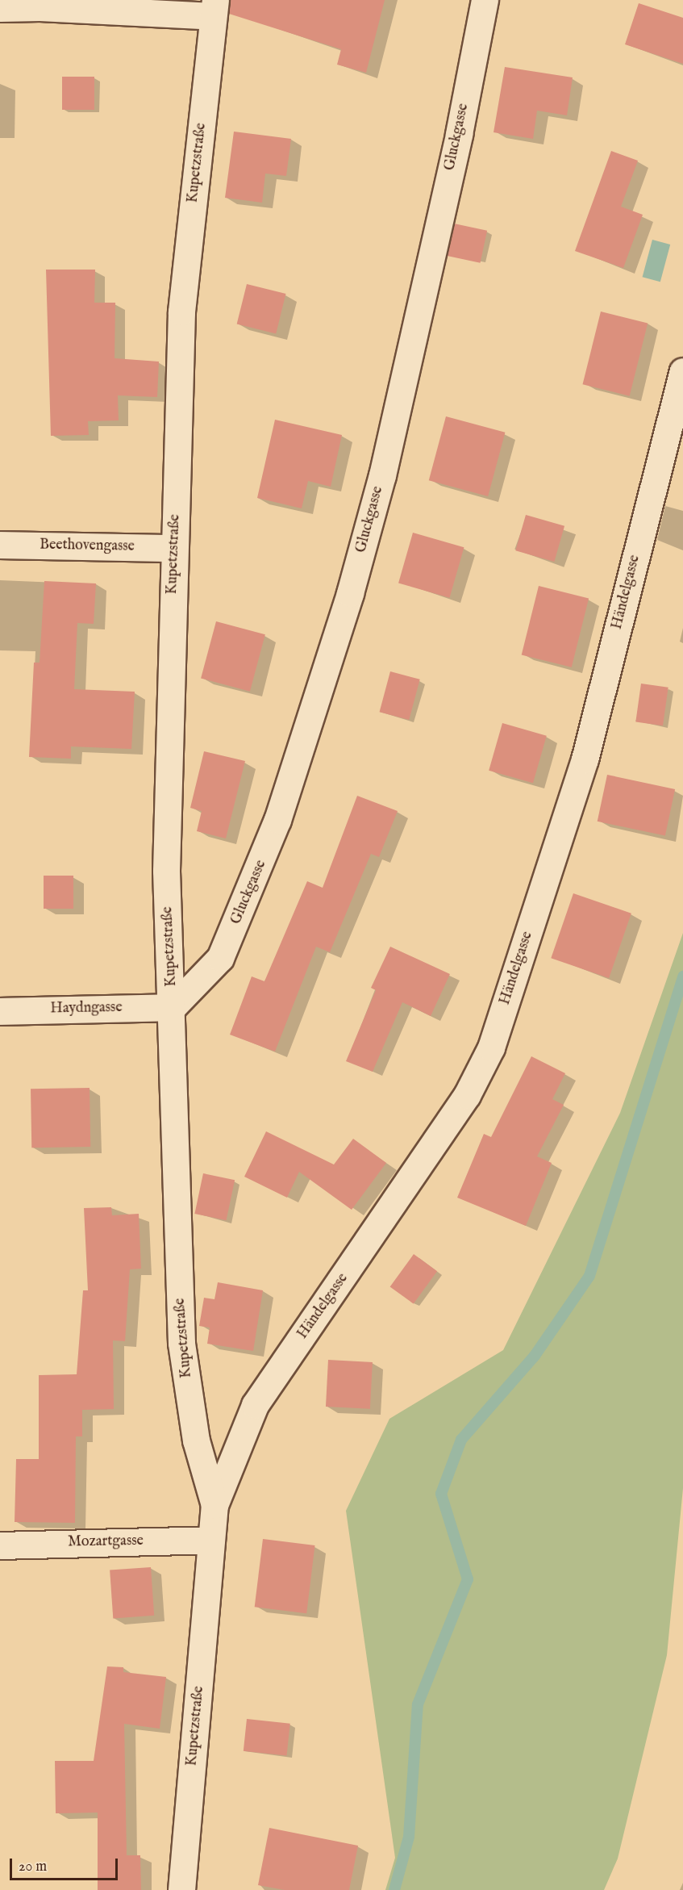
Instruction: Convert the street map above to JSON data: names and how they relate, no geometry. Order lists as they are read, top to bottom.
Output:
{
  "streets": {
    "street": [
      "Gluckgasse",
      "Kupetzstraße",
      "Beethovengasse",
      "Händelgasse",
      "Haydngasse",
      "Mozartgasse"
    ]
  },
  "crossings": [
    ["Gluckgasse", "Kupetzstraße"],
    ["Gluckgasse", "Haydngasse"],
    ["Kupetzstraße", "Beethovengasse"],
    ["Kupetzstraße", "Händelgasse"],
    ["Kupetzstraße", "Haydngasse"],
    ["Kupetzstraße", "Mozartgasse"]
  ],
  "scale_bar": "20 m"
}
